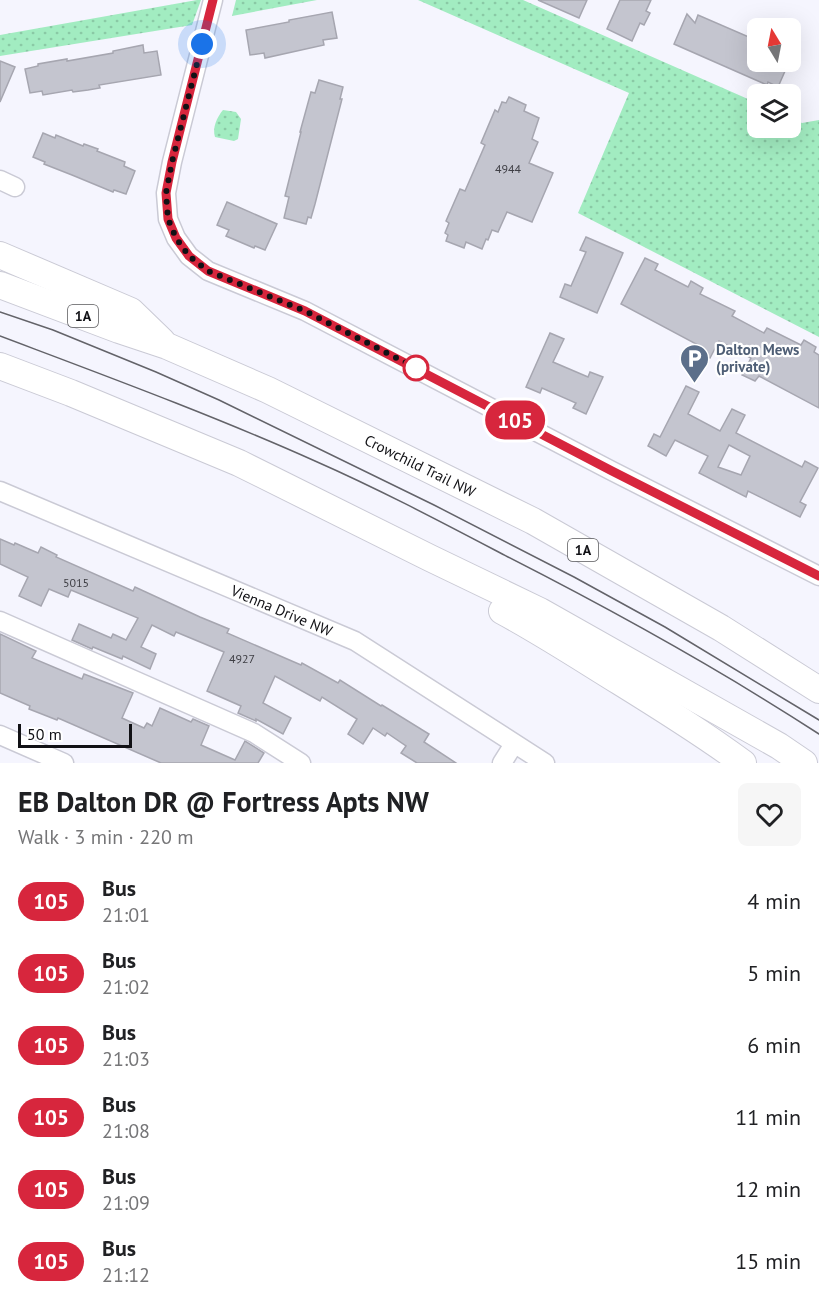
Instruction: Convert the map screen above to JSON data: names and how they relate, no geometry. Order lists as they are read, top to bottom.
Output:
{
  "streets": {
    "highway": ["1A", "Crowchild Trail NW"],
    "street": ["Vienna Drive NW"]
  },
  "places": {
    "parking": ["Dalton Mews (private)"]
  },
  "lines": ["bus line 105"],
  "house_numbers": ["4944", "5015", "4927"],
  "scale_bar": "50 m",
  "north": "top",
  "page": {
    "on_map": "105",
    "scale": "50 m",
    "heading": ["EB Dalton DR @ Fortress Apts NW", "Walk · 3 min · 220 m"],
    "list": [
      {
        "mark": "105",
        "name": "Bus",
        "note": "21:01",
        "value": "4 min"
      },
      {
        "mark": "105",
        "name": "Bus",
        "note": "21:02",
        "value": "5 min"
      },
      {
        "mark": "105",
        "name": "Bus",
        "note": "21:03",
        "value": "6 min"
      },
      {
        "mark": "105",
        "name": "Bus",
        "note": "21:08",
        "value": "11 min"
      },
      {
        "mark": "105",
        "name": "Bus",
        "note": "21:09",
        "value": "12 min"
      },
      {
        "mark": "105",
        "name": "Bus",
        "note": "21:12",
        "value": "15 min"
      }
    ]
  }
}
